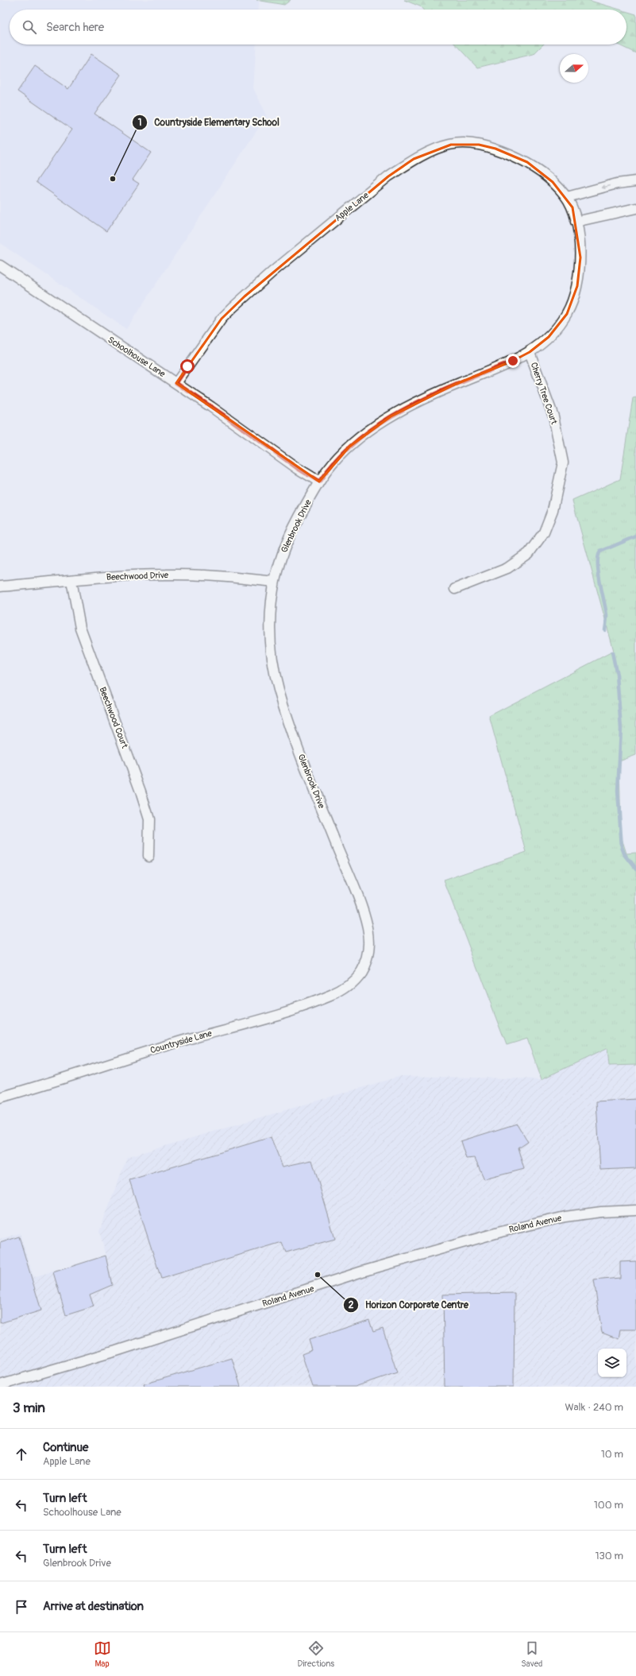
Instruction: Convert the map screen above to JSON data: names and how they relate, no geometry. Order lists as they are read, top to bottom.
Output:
{
  "streets": {
    "street": [
      "Apple Lane",
      "Schoolhouse Lane",
      "Cherry Tree Court",
      "Glenbrook Drive",
      "Beechwood Drive",
      "Beechwood Court",
      "Countryside Lane",
      "Roland Avenue"
    ]
  },
  "crossings": [
    ["Apple Lane", "Schoolhouse Lane"],
    ["Apple Lane", "Glenbrook Drive"],
    ["Schoolhouse Lane", "Glenbrook Drive"],
    ["Cherry Tree Court", "Glenbrook Drive"],
    ["Glenbrook Drive", "Beechwood Drive"],
    ["Glenbrook Drive", "Countryside Lane"],
    ["Beechwood Drive", "Beechwood Court"]
  ],
  "places": ["Countryside Elementary School", "Horizon Corporate Centre"],
  "north": "right",
  "page": {
    "search": "Search here",
    "heading": ["3 min", "Walk · 240 m"],
    "list": [
      ["Continue", "Apple Lane", "10 m"],
      ["Turn left", "Schoolhouse Lane", "100 m"],
      ["Turn left", "Glenbrook Drive", "130 m"],
      "Arrive at destination"
    ],
    "nav": ["Map", "Directions", "Saved"]
  }
}
